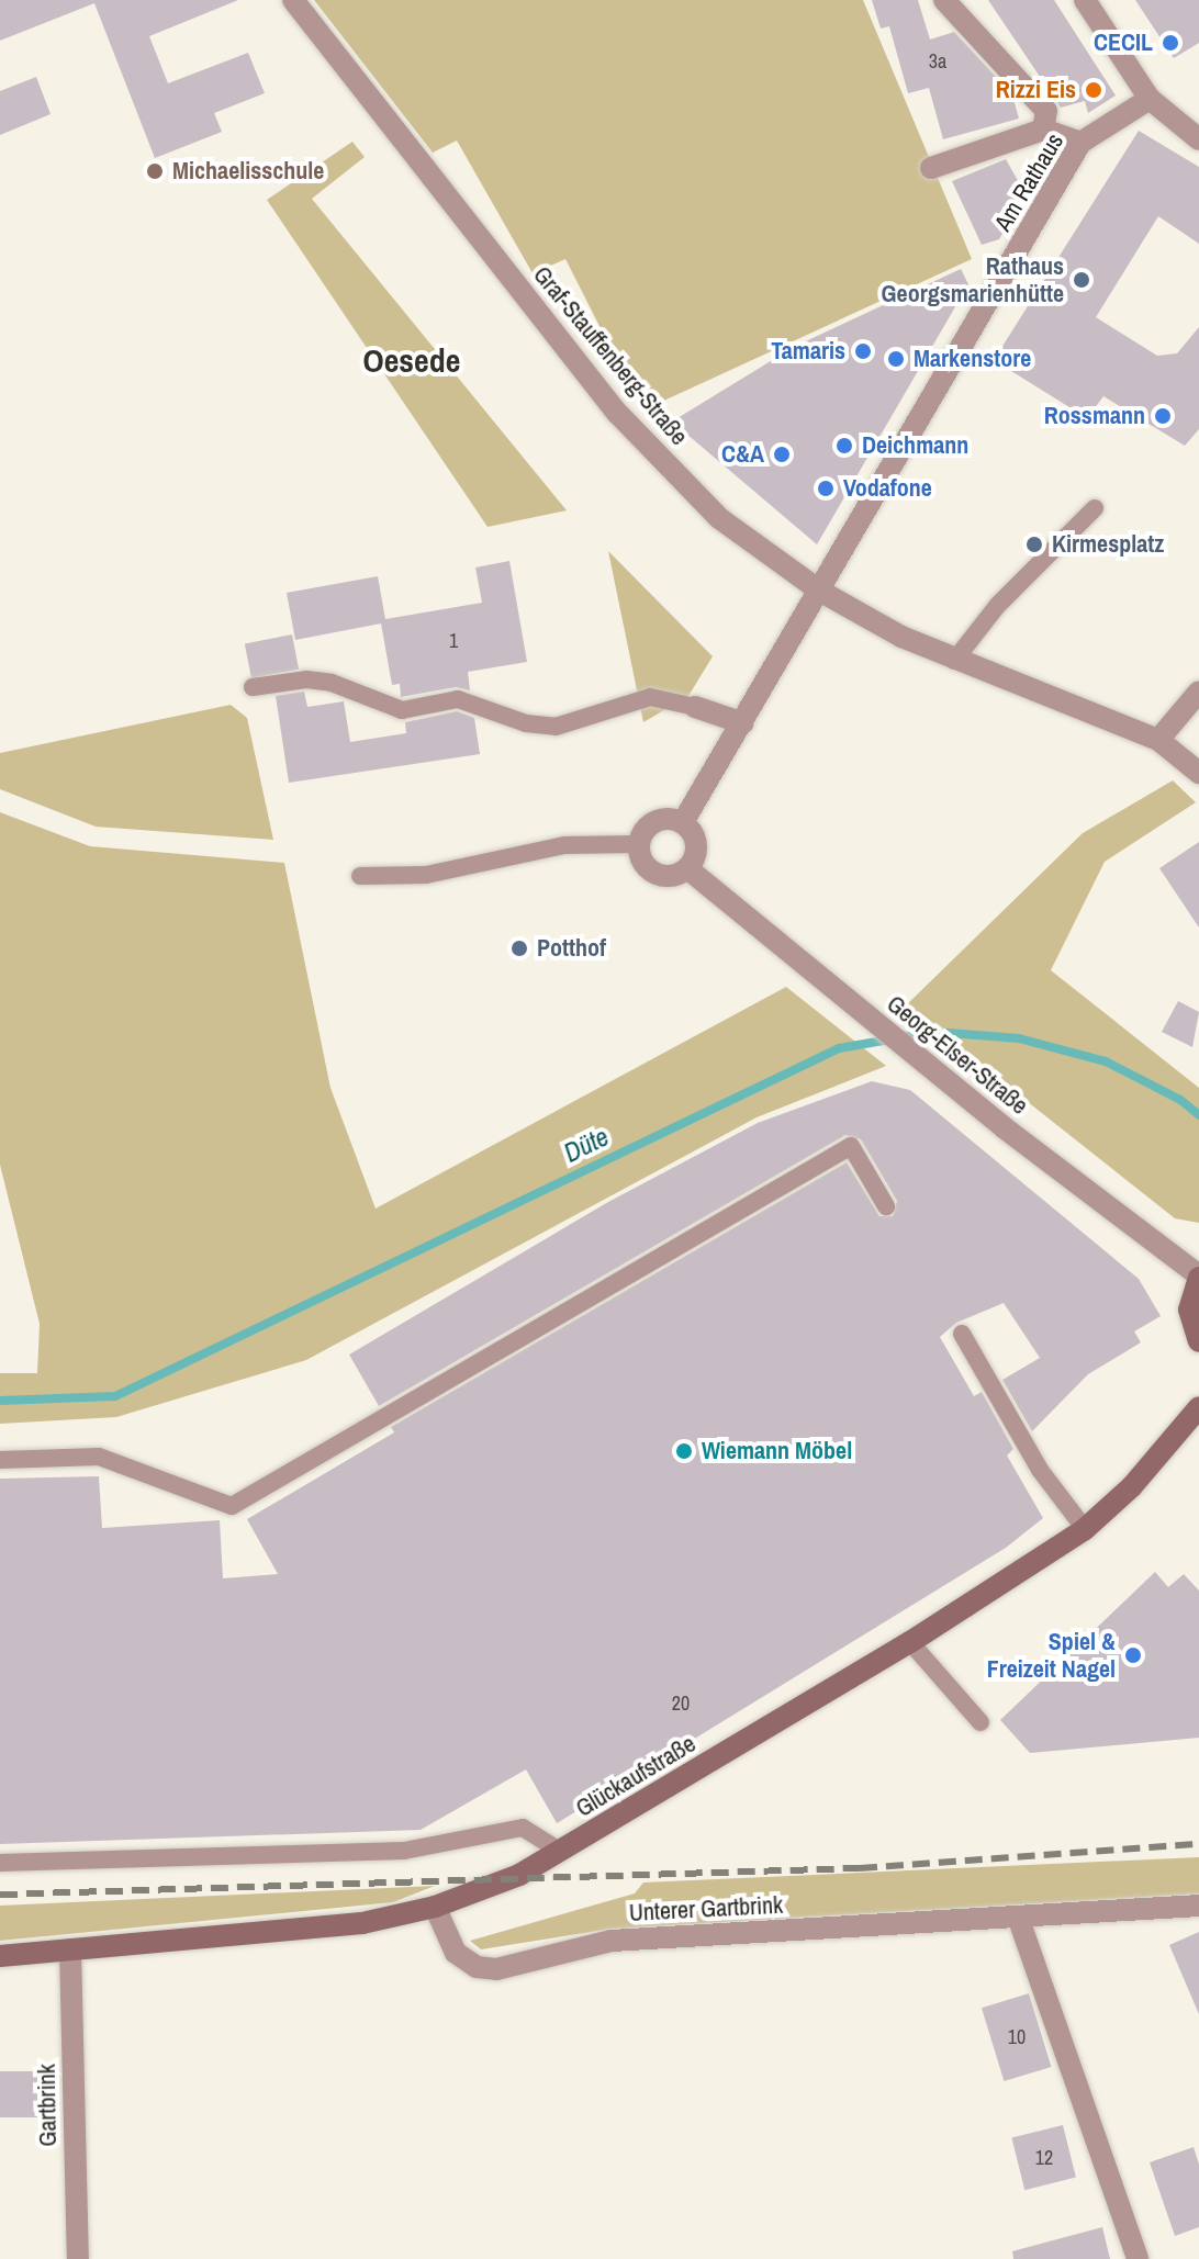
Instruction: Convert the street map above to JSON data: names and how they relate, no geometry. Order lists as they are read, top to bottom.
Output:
{
  "streets": {
    "main road": ["Glückaufstraße"],
    "street": [
      "Am Rathaus",
      "Graf-Stauffenberg-Straße",
      "Georg-Elser-Straße",
      "Unterer Gartbrink",
      "Gartbrink"
    ]
  },
  "crossings": [
    ["Am Rathaus", "Graf-Stauffenberg-Straße"],
    ["Glückaufstraße", "Unterer Gartbrink"],
    ["Glückaufstraße", "Gartbrink"]
  ],
  "districts": ["Oesede"],
  "water": ["Düte"],
  "places": [
    "CECIL",
    "Rizzi Eis",
    "Michaelisschule",
    "Rathaus Georgsmarienhütte",
    "Tamaris",
    "Markenstore",
    "Rossmann",
    "Deichmann",
    "C&A",
    "Vodafone",
    "Kirmesplatz",
    "Potthof",
    "Wiemann Möbel",
    "Spiel & Freizeit Nagel"
  ],
  "house_numbers": [
    "3a",
    "1",
    "20",
    "10",
    "12"
  ]
}
